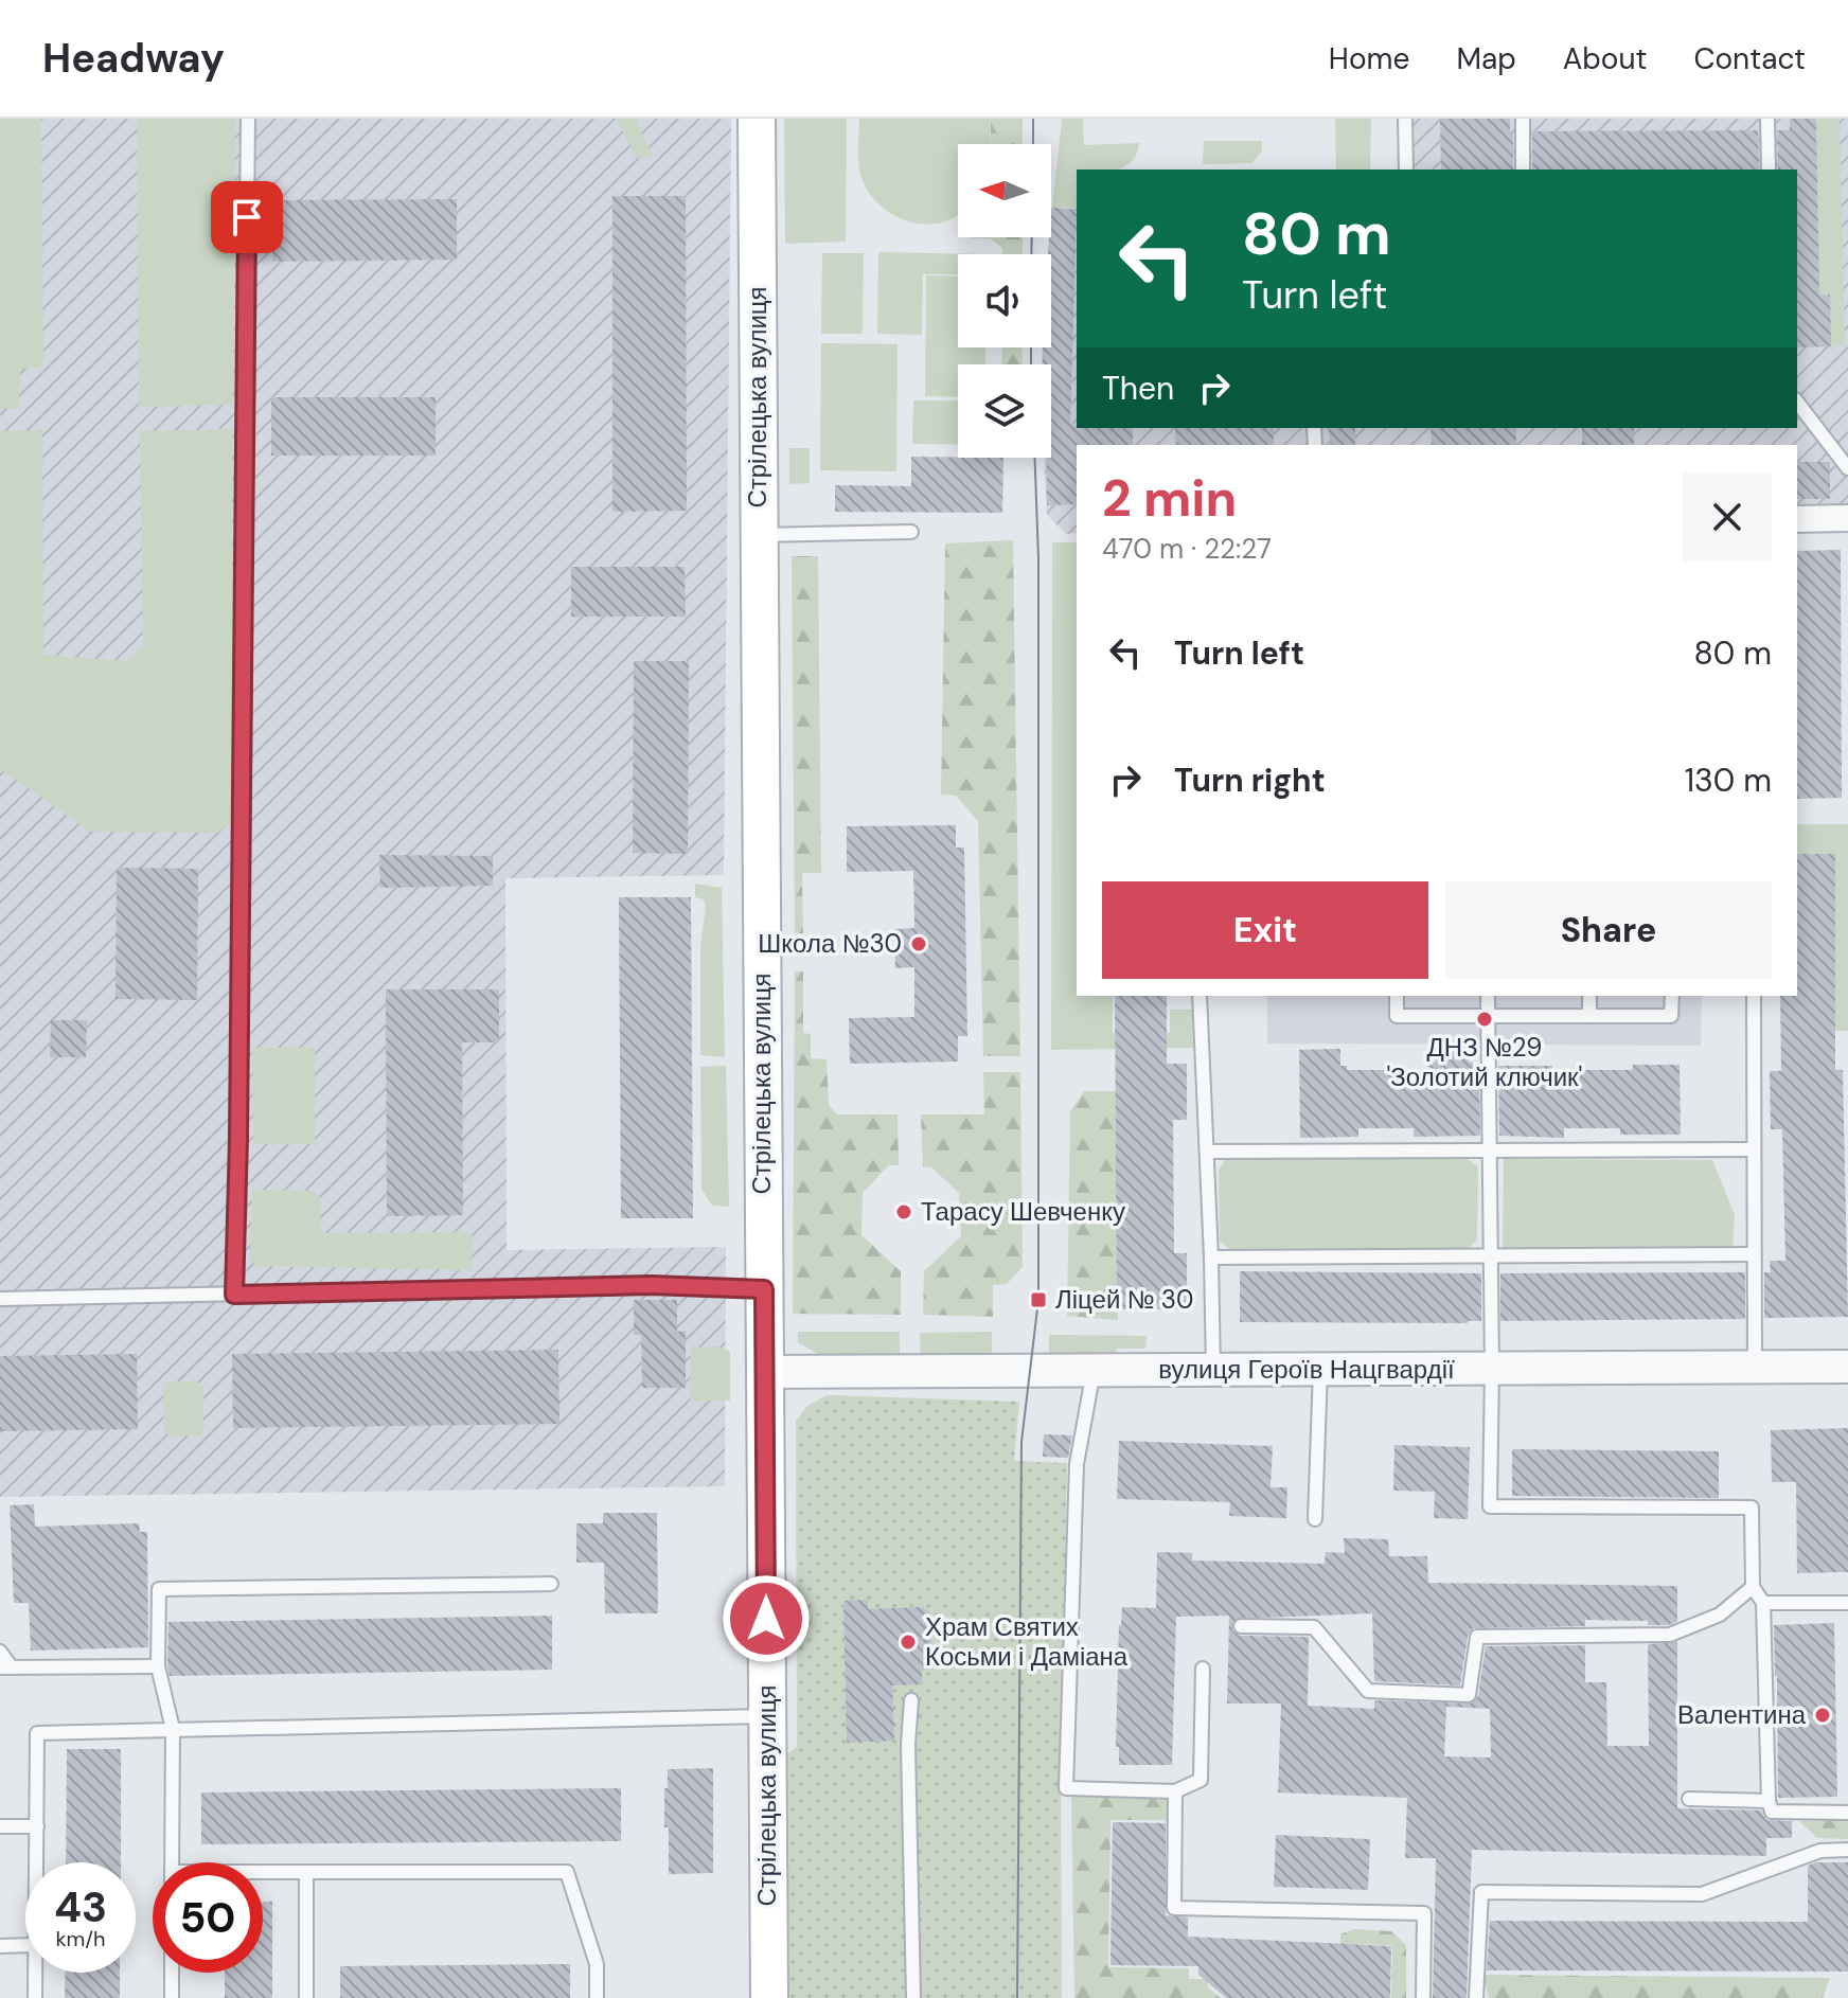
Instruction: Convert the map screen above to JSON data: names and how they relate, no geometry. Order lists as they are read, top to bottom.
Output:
{
  "streets": {
    "main road": ["Стрілецька вулиця"],
    "street": ["вулиця Героїв Нацгвардії"]
  },
  "crossings": [
    ["Стрілецька вулиця", "вулиця Героїв Нацгвардії"]
  ],
  "places": {
    "other": [
      "Школа №30",
      "ДНЗ №29 'Золотий ключик'",
      "Тарасу Шевченку",
      "Храм Святих Косьми і Даміана",
      "Валентина"
    ],
    "transit": ["Ліцей № 30"]
  },
  "north": "left",
  "page": {
    "header": "Headway",
    "nav": [
      "Home",
      "Map",
      "About",
      "Contact"
    ],
    "turn": ["80 m", "Turn left"],
    "then": "Then",
    "heading": ["2 min", "470 m · 22:27"],
    "list": [
      {
        "name": "Turn left",
        "value": "80 m"
      },
      {
        "name": "Turn right",
        "value": "130 m"
      }
    ],
    "buttons": ["Exit", "Share"],
    "speed": "43 km/h",
    "limit": "50"
  }
}
